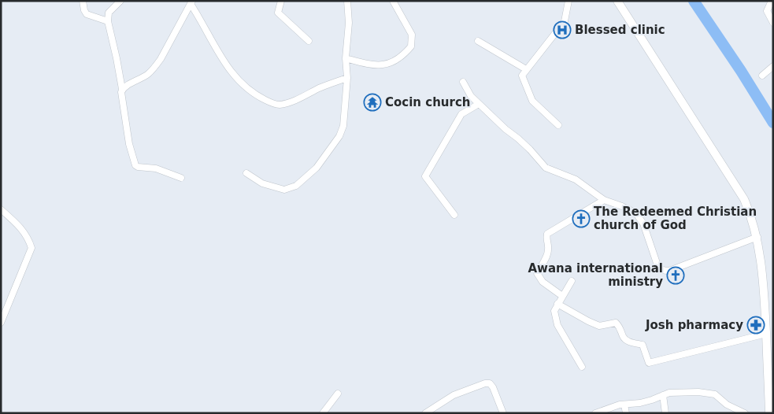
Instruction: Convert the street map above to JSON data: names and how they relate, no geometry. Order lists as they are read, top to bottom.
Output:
{
  "places": {
    "hospital": ["Blessed clinic"],
    "temple": ["Cocin church"],
    "church": ["The Redeemed Christian church of God", "Awana international ministry"],
    "pharmacy": ["Josh pharmacy"]
  }
}
